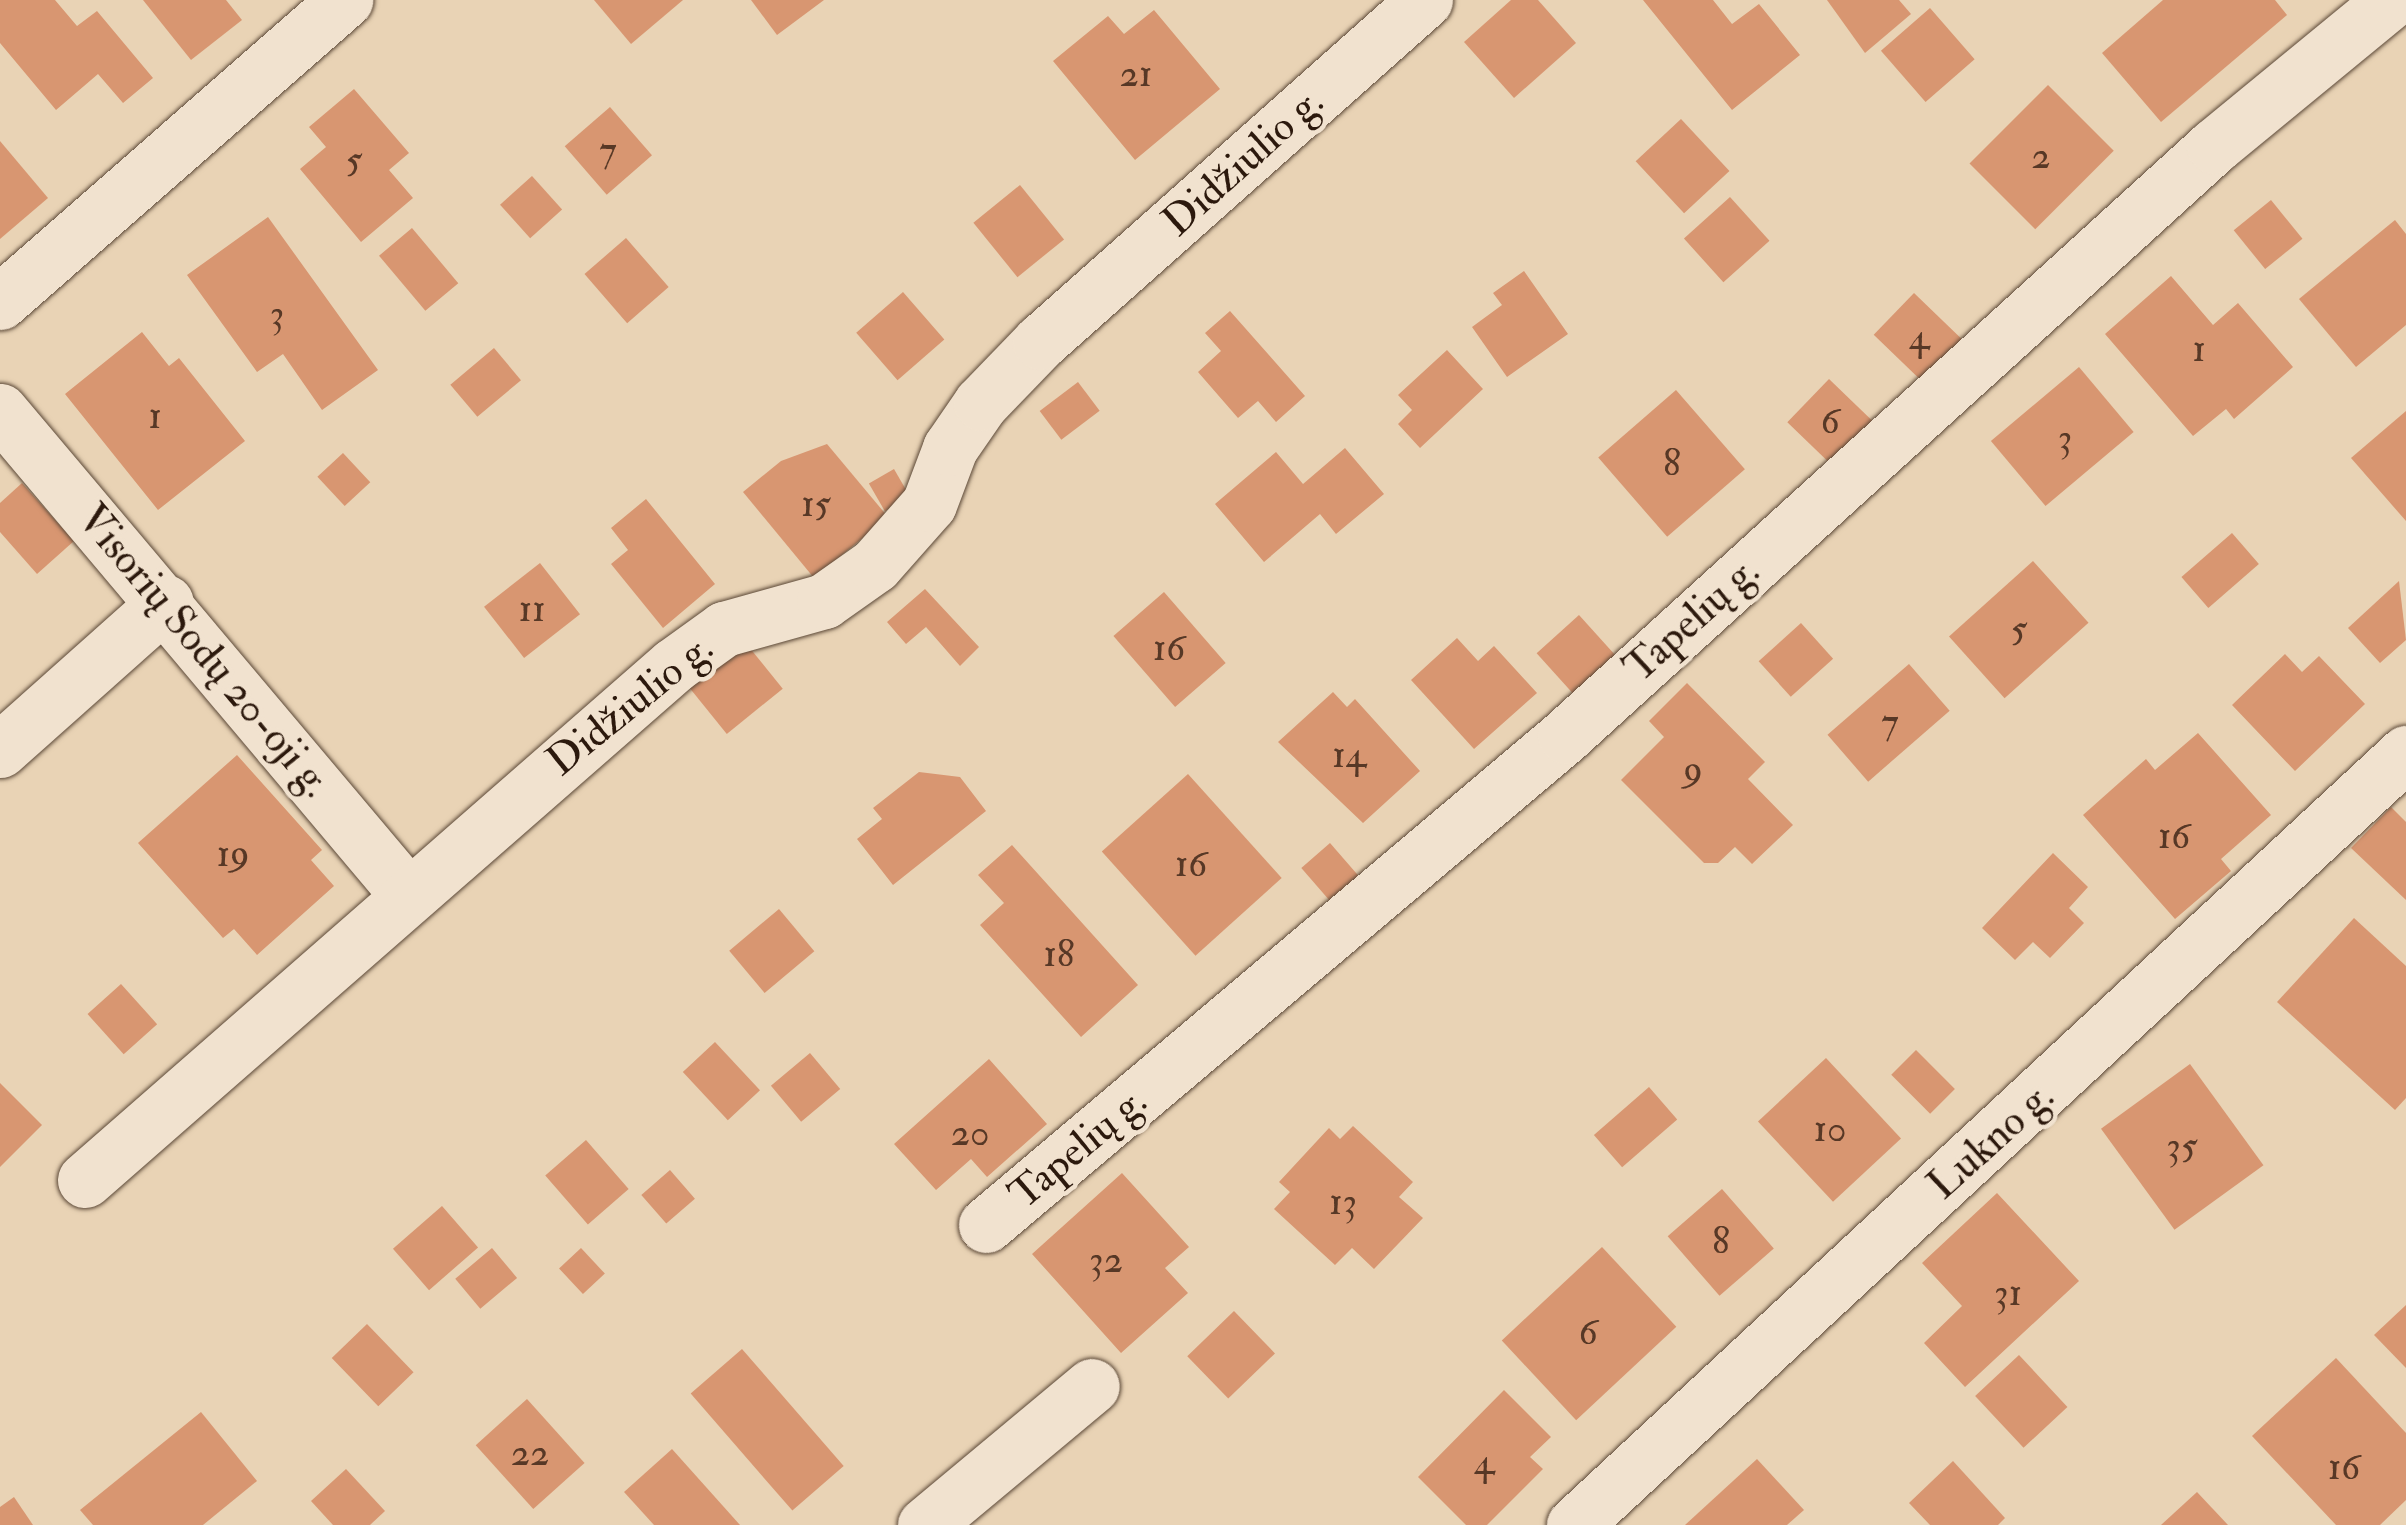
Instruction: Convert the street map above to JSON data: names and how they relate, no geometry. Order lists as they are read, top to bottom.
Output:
{
  "streets": {
    "street": [
      "Didžiulio g.",
      "Tapelių g.",
      "Visorių Sodų 20-oji g.",
      "Lukno g."
    ]
  },
  "crossings": [
    ["Didžiulio g.", "Visorių Sodų 20-oji g."]
  ],
  "house_numbers": [
    "21",
    "7",
    "2",
    "5",
    "3",
    "4",
    "1",
    "1",
    "6",
    "3",
    "8",
    "15",
    "11",
    "5",
    "16",
    "7",
    "14",
    "9",
    "16",
    "19",
    "16",
    "18",
    "10",
    "20",
    "35",
    "13",
    "8",
    "32",
    "31",
    "6",
    "22",
    "4",
    "16"
  ]
}
